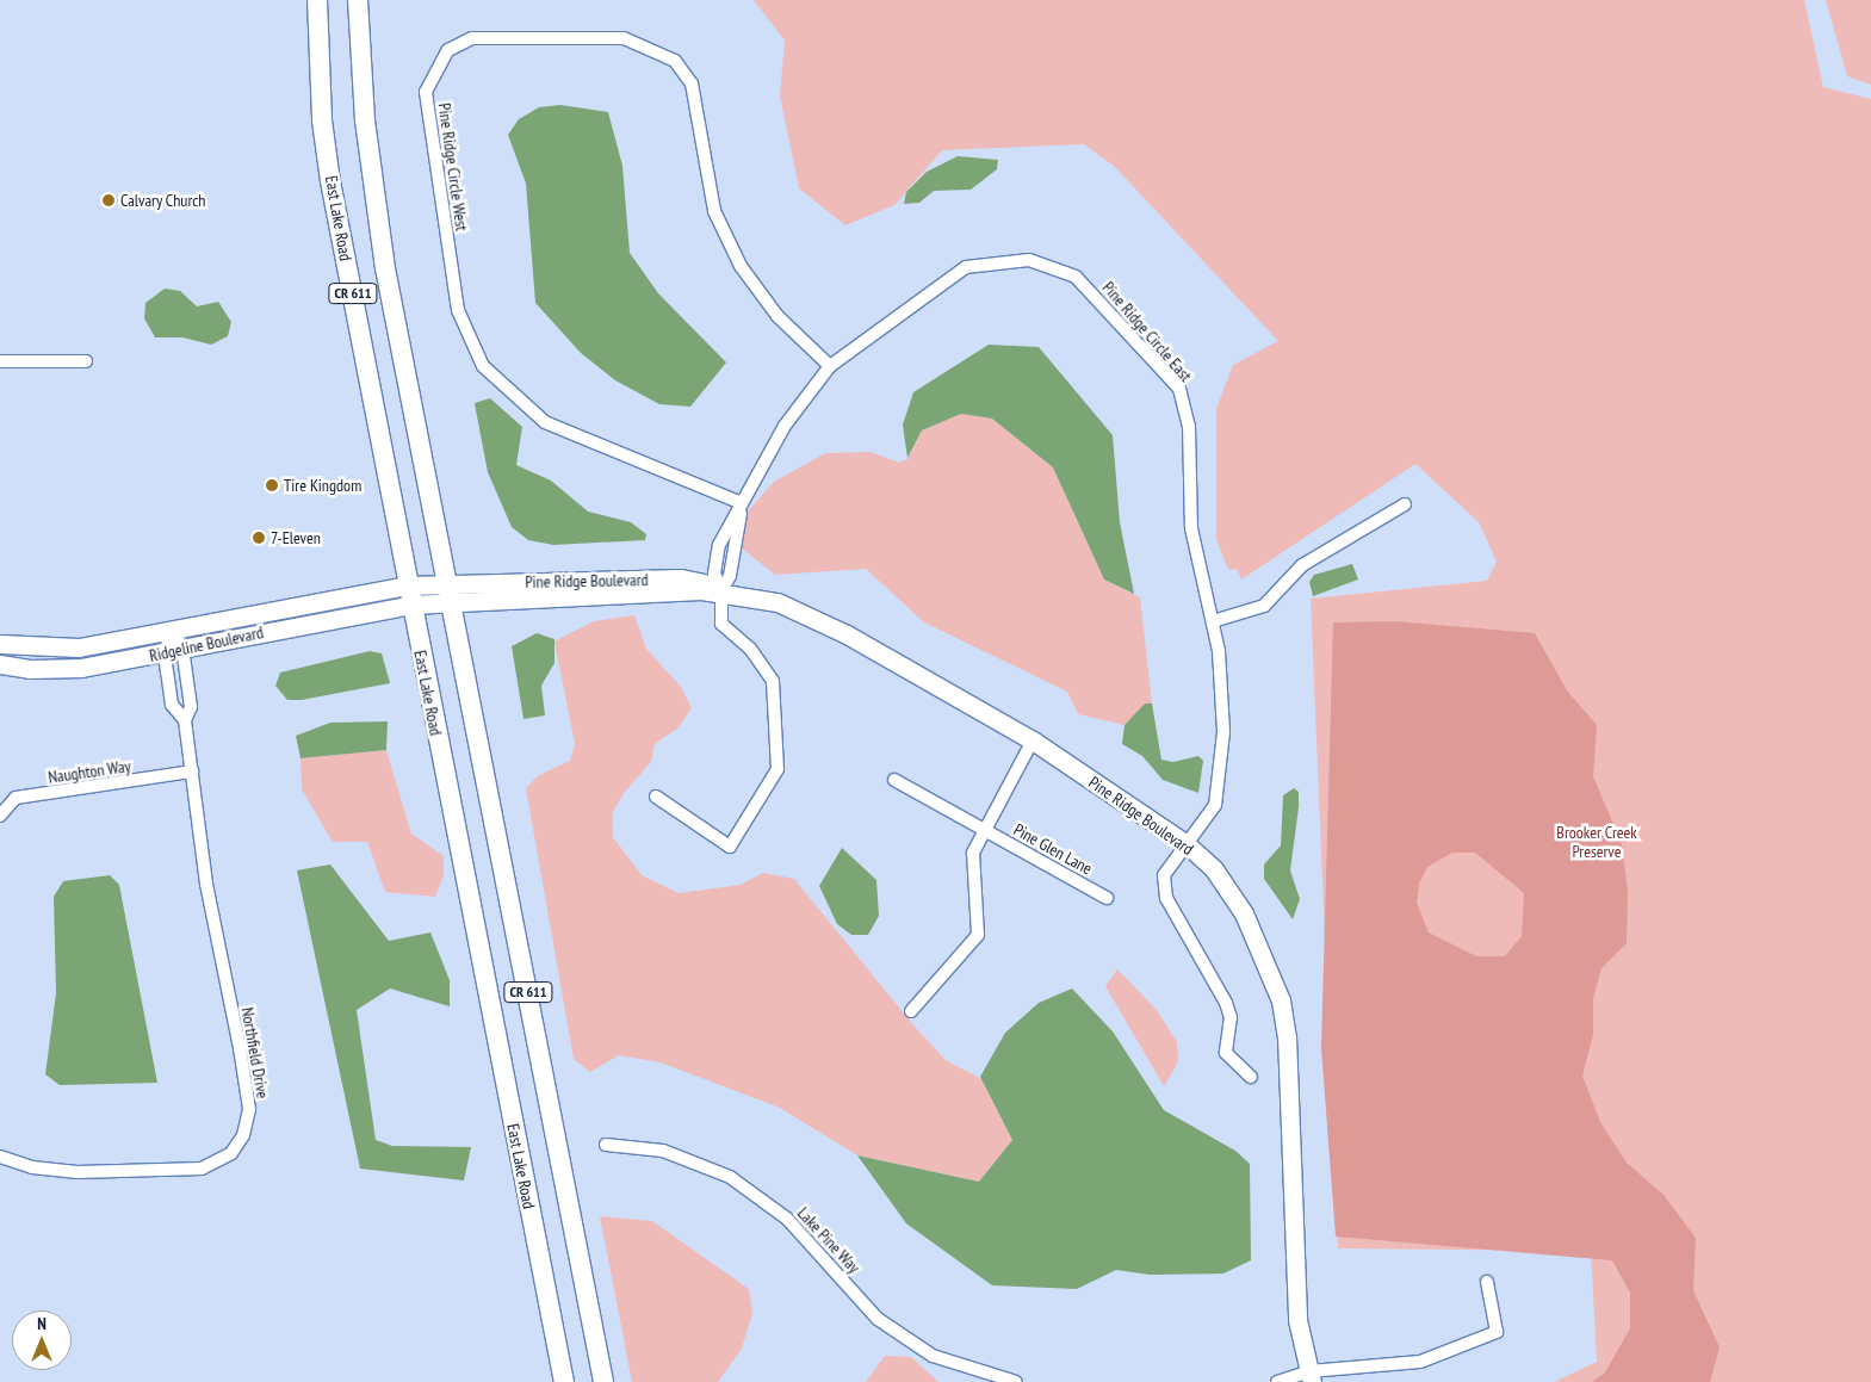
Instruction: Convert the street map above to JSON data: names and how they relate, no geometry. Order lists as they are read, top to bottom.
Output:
{
  "streets": {
    "main road": ["East Lake Road", "CR 611"],
    "street": [
      "Pine Ridge Circle West",
      "Pine Ridge Circle East",
      "Pine Ridge Boulevard",
      "Ridgeline Boulevard",
      "Naughton Way",
      "Pine Glen Lane",
      "Northfield Drive",
      "Lake Pine Way"
    ]
  },
  "crossings": [
    ["Pine Ridge Circle West", "Pine Ridge Circle East"],
    ["East Lake Road", "Pine Ridge Boulevard"],
    ["East Lake Road", "Ridgeline Boulevard"],
    ["CR 611", "Pine Ridge Boulevard"],
    ["Pine Ridge Circle East", "Pine Ridge Boulevard"],
    ["Pine Ridge Boulevard", "Ridgeline Boulevard"],
    ["Ridgeline Boulevard", "Northfield Drive"],
    ["Naughton Way", "Northfield Drive"]
  ],
  "parks": ["Brooker Creek Preserve"],
  "places": ["Calvary Church", "Tire Kingdom", "7-Eleven"],
  "north": "top"
}
